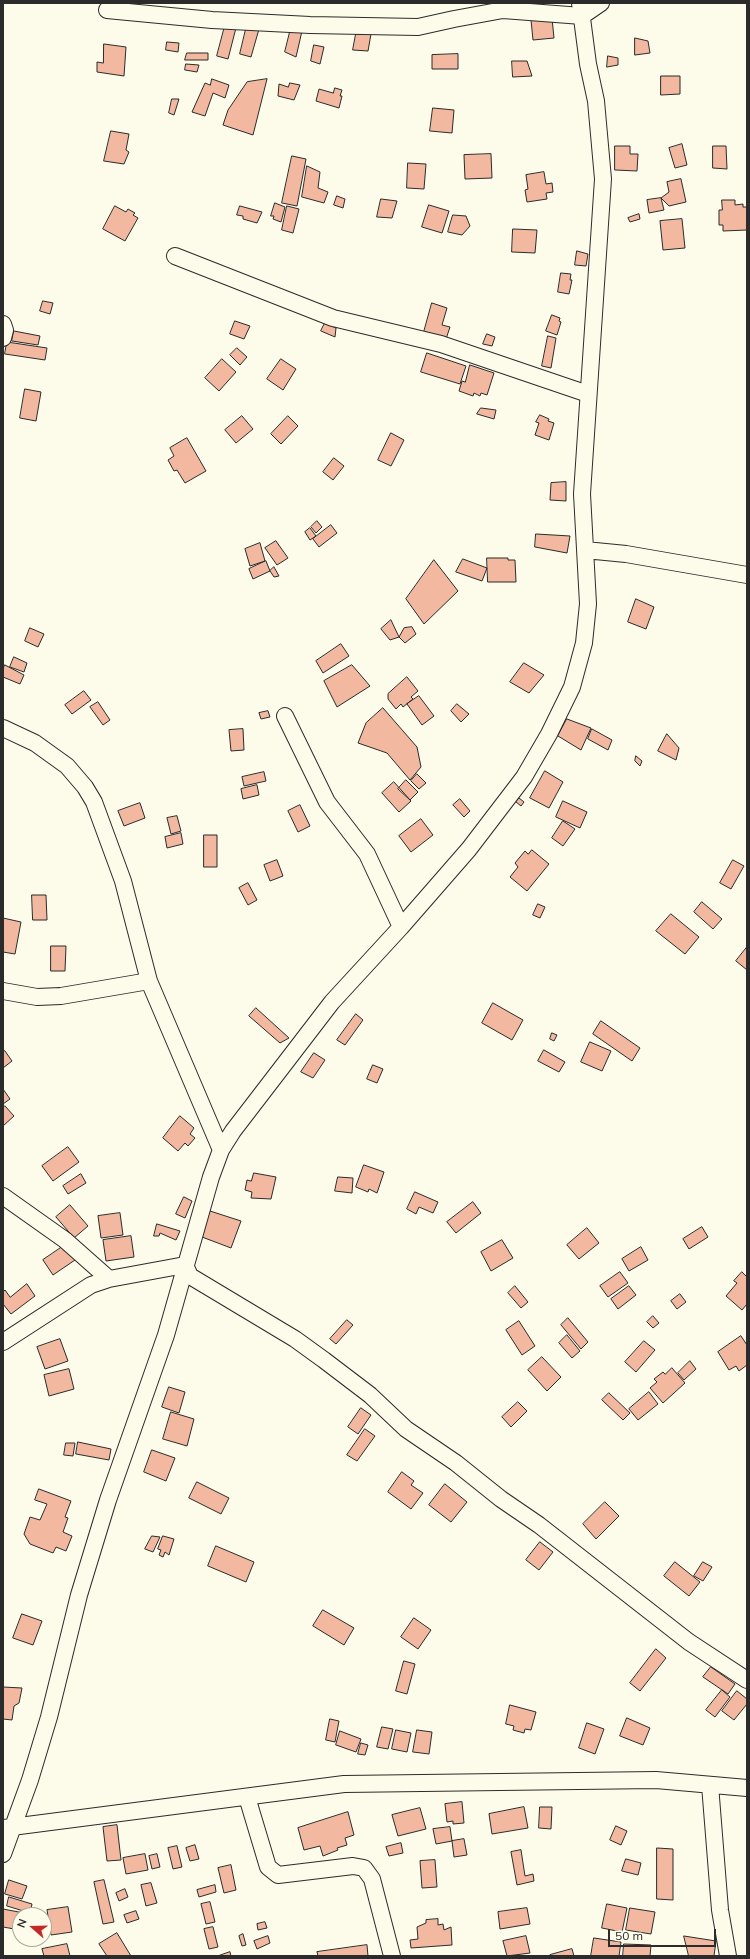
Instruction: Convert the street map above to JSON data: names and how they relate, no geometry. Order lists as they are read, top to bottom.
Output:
{
  "scale_bar": "50 m",
  "north": "left"
}
